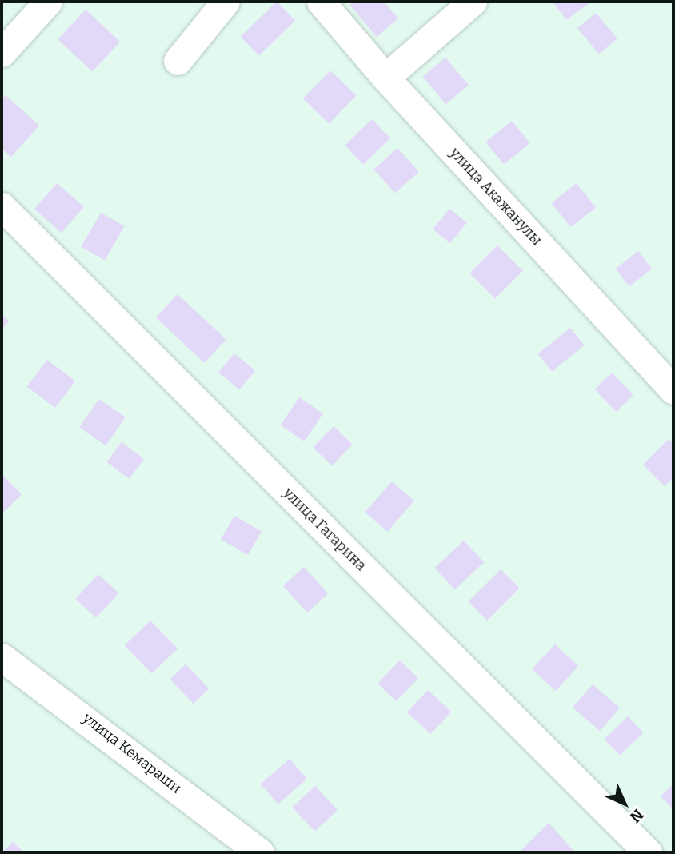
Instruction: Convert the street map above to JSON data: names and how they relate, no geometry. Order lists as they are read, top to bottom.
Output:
{
  "streets": {
    "street": ["улица Акажанулы", "улица Гагарина", "улица Кемараши"]
  },
  "north": "bottom right"
}
